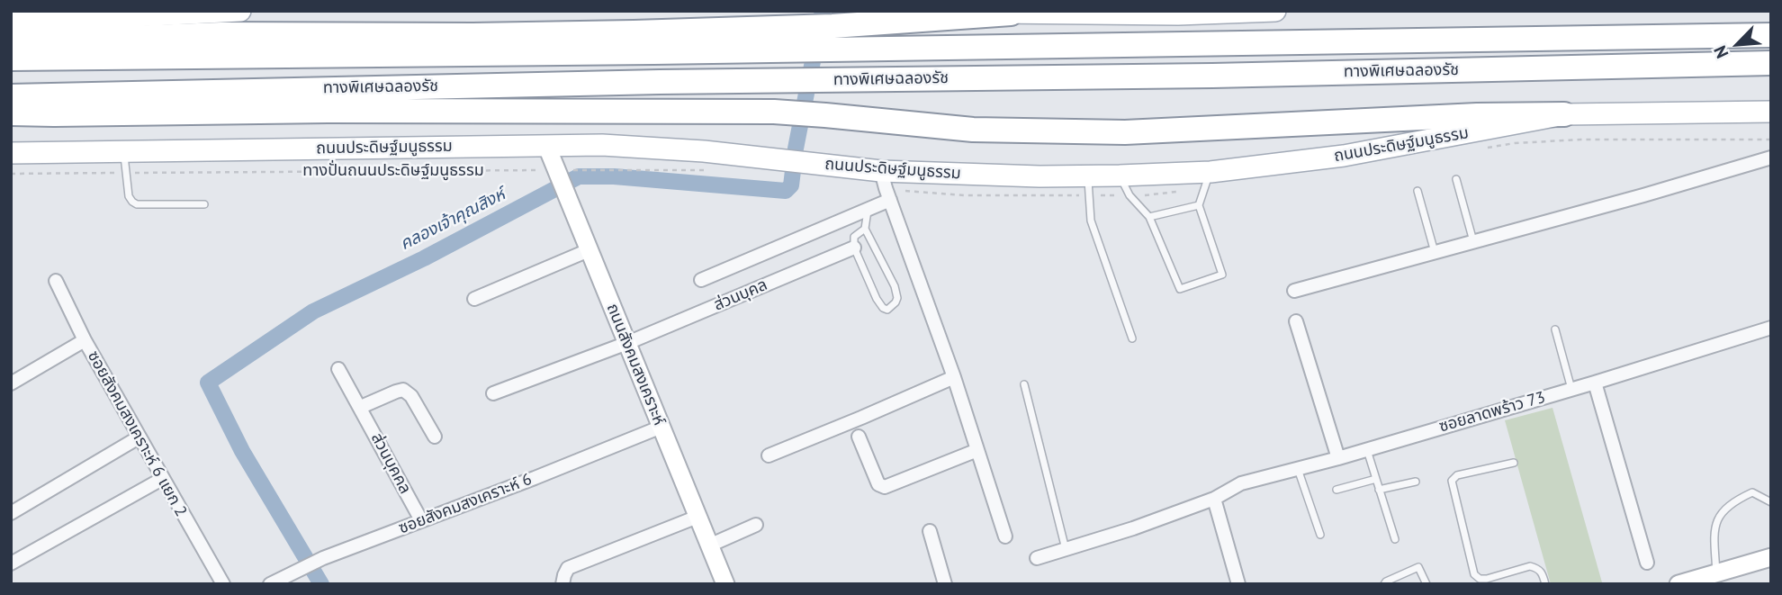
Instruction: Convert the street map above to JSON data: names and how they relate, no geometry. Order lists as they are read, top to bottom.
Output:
{
  "streets": {
    "highway": ["ทางพิเศษฉลองรัช"],
    "main road": ["ถนนประดิษฐ์มนูธรรม", "ถนนสังคมสงเคราะห์"],
    "street": [
      "ส่วนบุคล",
      "ซอยลาดพร้าว 73",
      "ซอยสังคมสงเคราะห์ 6 แยก 2",
      "ส่วนบุคคล",
      "ซอยสังคมสงเคราะห์ 6"
    ],
    "path": ["ทางปั่นถนนประดิษฐ์มนูธรรม"]
  },
  "crossings": [
    ["ถนนประดิษฐ์มนูธรรม", "ถนนสังคมสงเคราะห์"],
    ["ทางปั่นถนนประดิษฐ์มนูธรรม", "ถนนสังคมสงเคราะห์"],
    ["ส่วนบุคล", "ถนนสังคมสงเคราะห์"],
    ["ถนนสังคมสงเคราะห์", "ซอยสังคมสงเคราะห์ 6"],
    ["ส่วนบุคคล", "ซอยสังคมสงเคราะห์ 6"]
  ],
  "water": ["คลองเจ้าคุณสิงห์"],
  "north": "bottom left"
}
